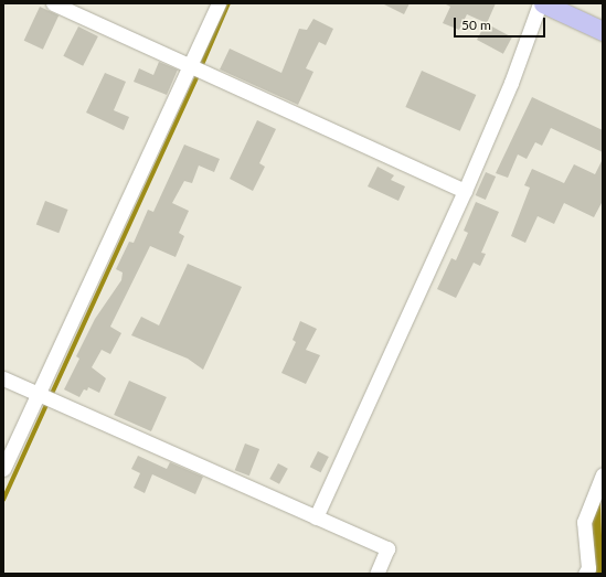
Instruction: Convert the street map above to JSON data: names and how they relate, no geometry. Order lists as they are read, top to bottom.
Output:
{
  "scale_bar": "50 m"
}
